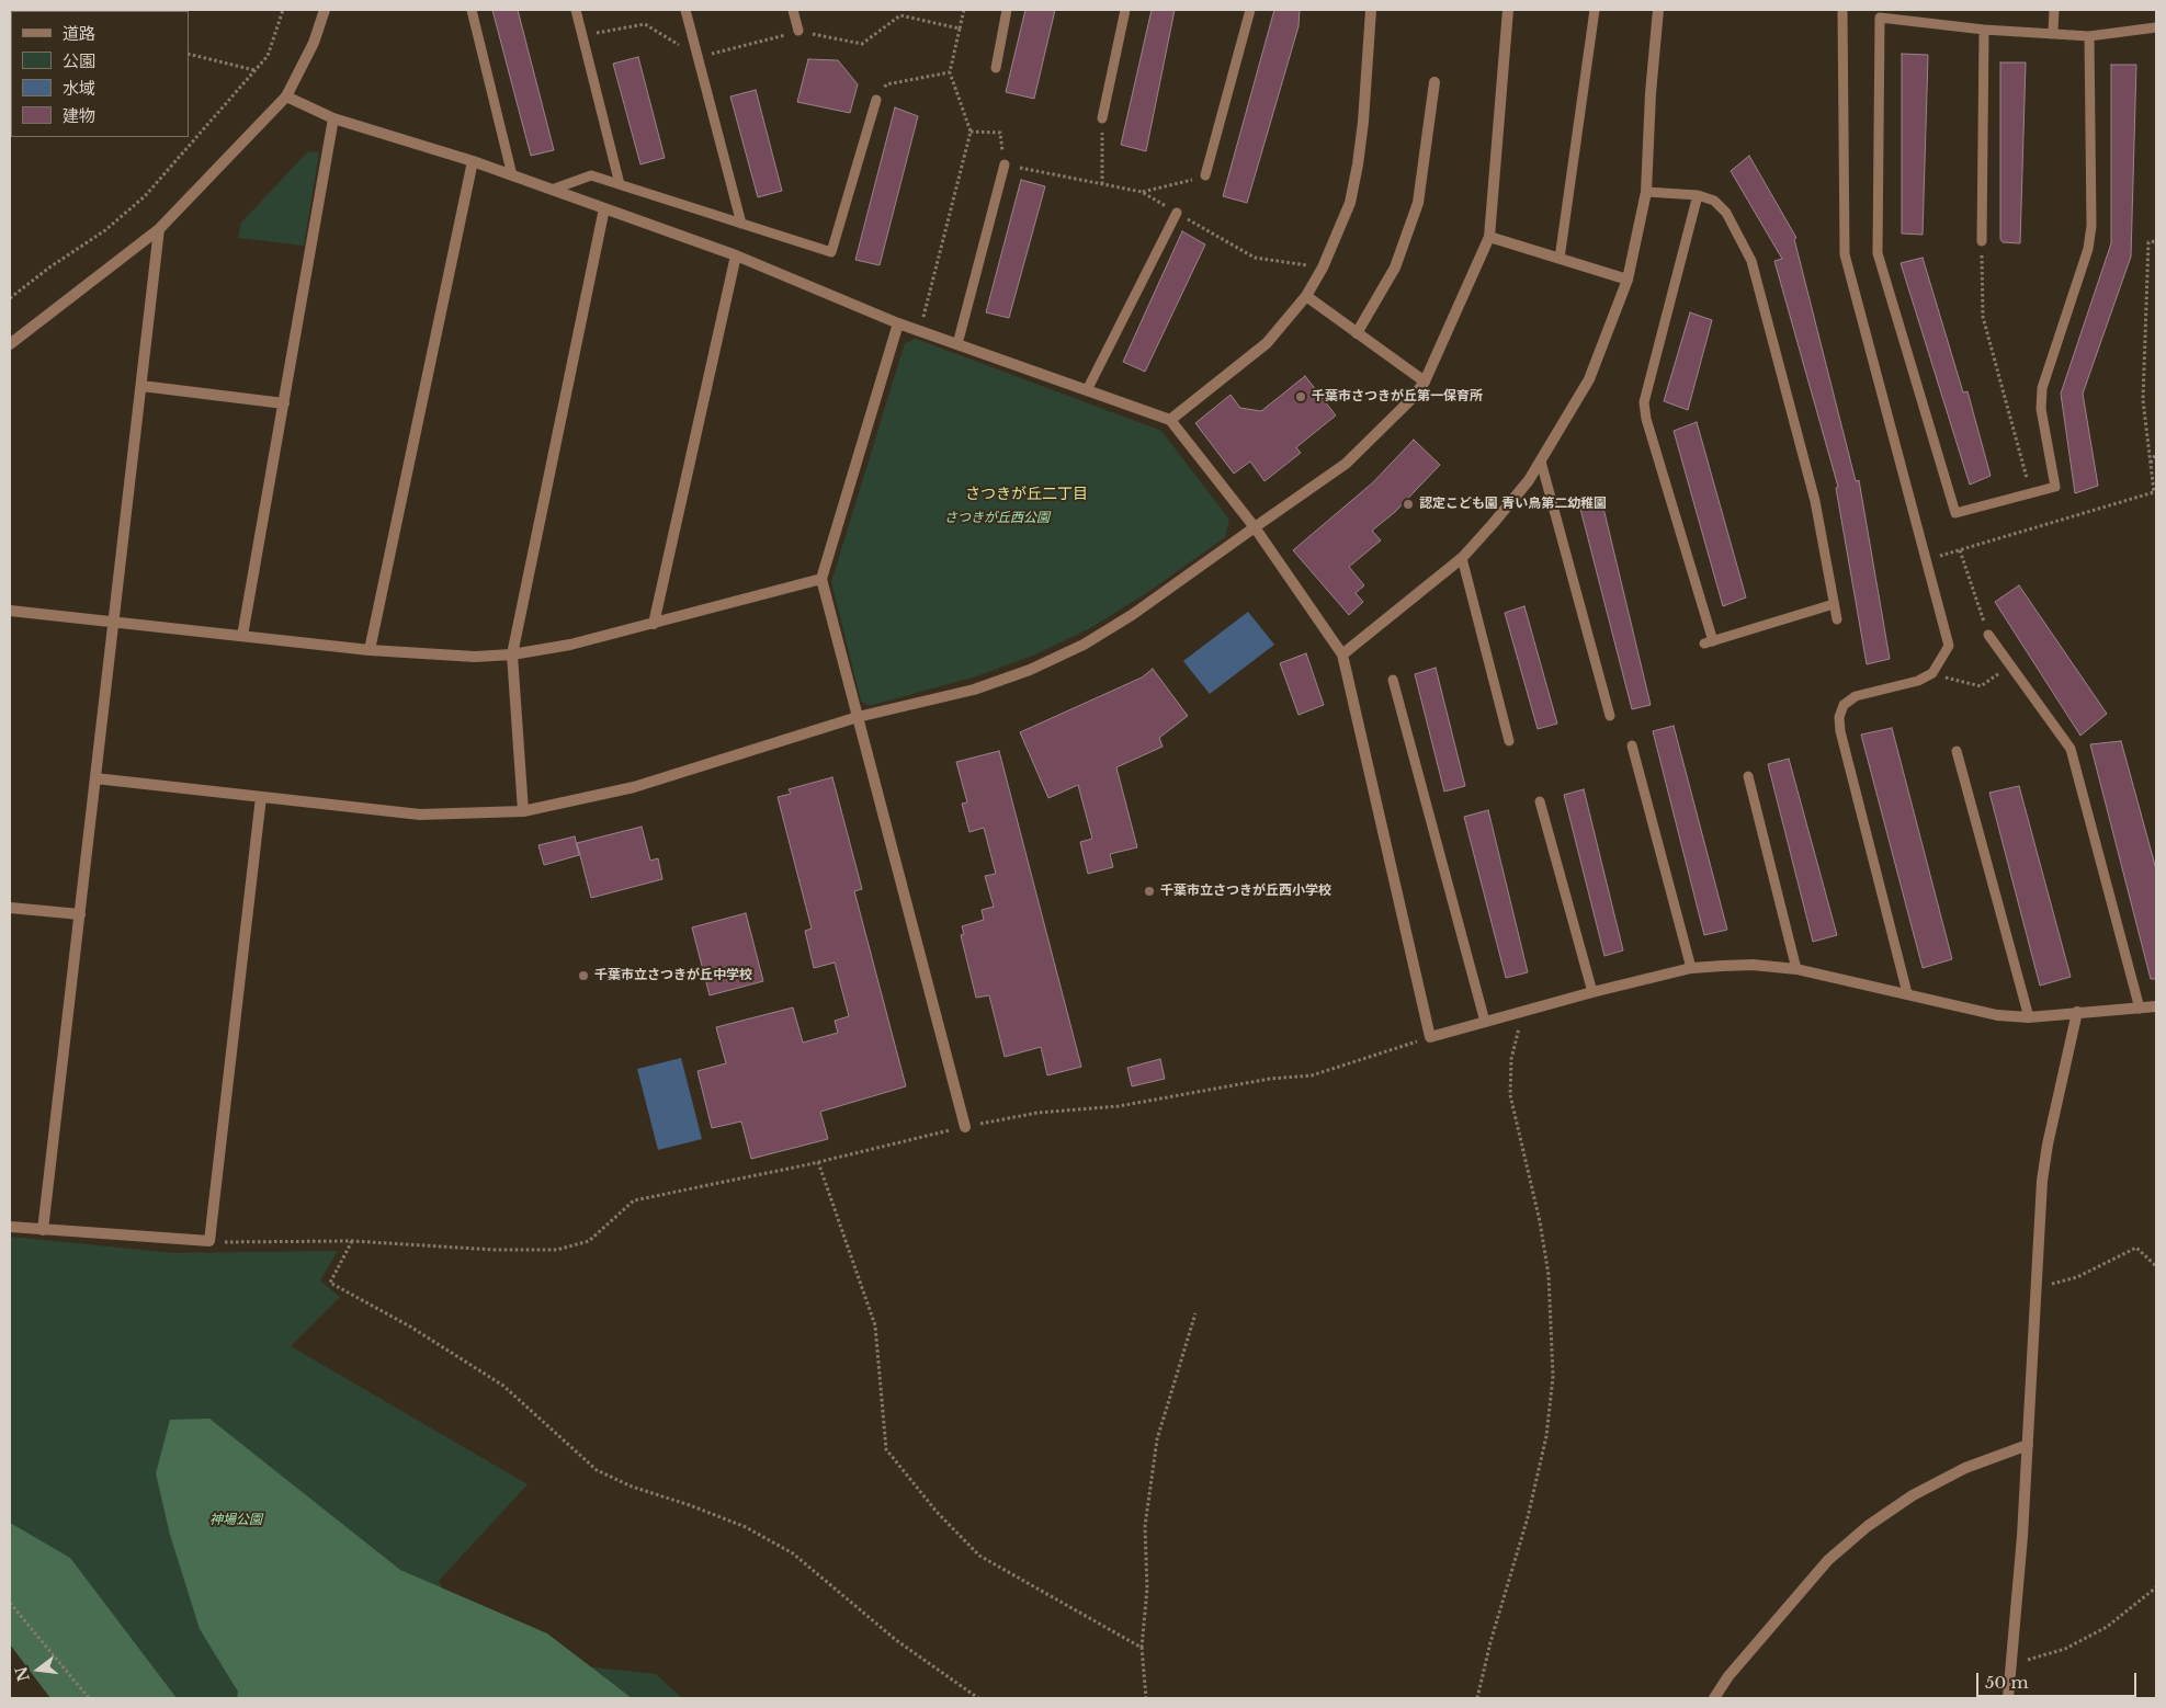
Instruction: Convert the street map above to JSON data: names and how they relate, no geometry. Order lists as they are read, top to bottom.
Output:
{
  "districts": ["さつきが丘二丁目"],
  "parks": ["さつきが丘西公園", "神場公園"],
  "places": [
    "千葉市さつきが丘第一保育所",
    "認定こども園 青い鳥第二幼稚園",
    "千葉市立さつきが丘西小学校",
    "千葉市立さつきが丘中学校"
  ],
  "legend": [
    "道路",
    "公園",
    "水域",
    "建物"
  ],
  "scale_bar": "50 m",
  "north": "left"
}
